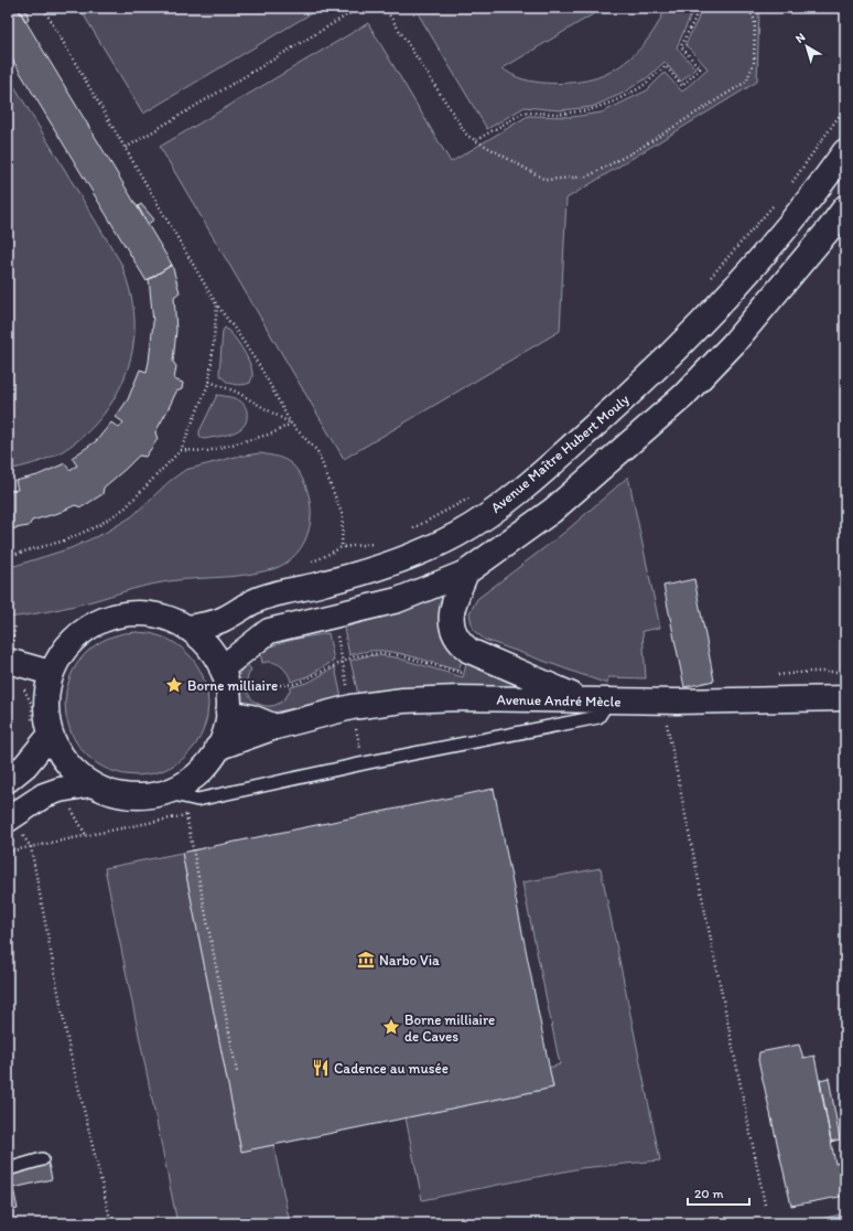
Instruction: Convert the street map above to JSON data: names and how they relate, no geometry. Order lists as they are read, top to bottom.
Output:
{
  "streets": {
    "main road": ["Avenue Maître Hubert Mouly", "Avenue André Mècle"]
  },
  "places": {
    "place": ["Borne milliaire", "Borne milliaire de Caves"],
    "museum": ["Narbo Via"],
    "restaurant": ["Cadence au musée"]
  },
  "scale_bar": "20 m",
  "north": "top left"
}
